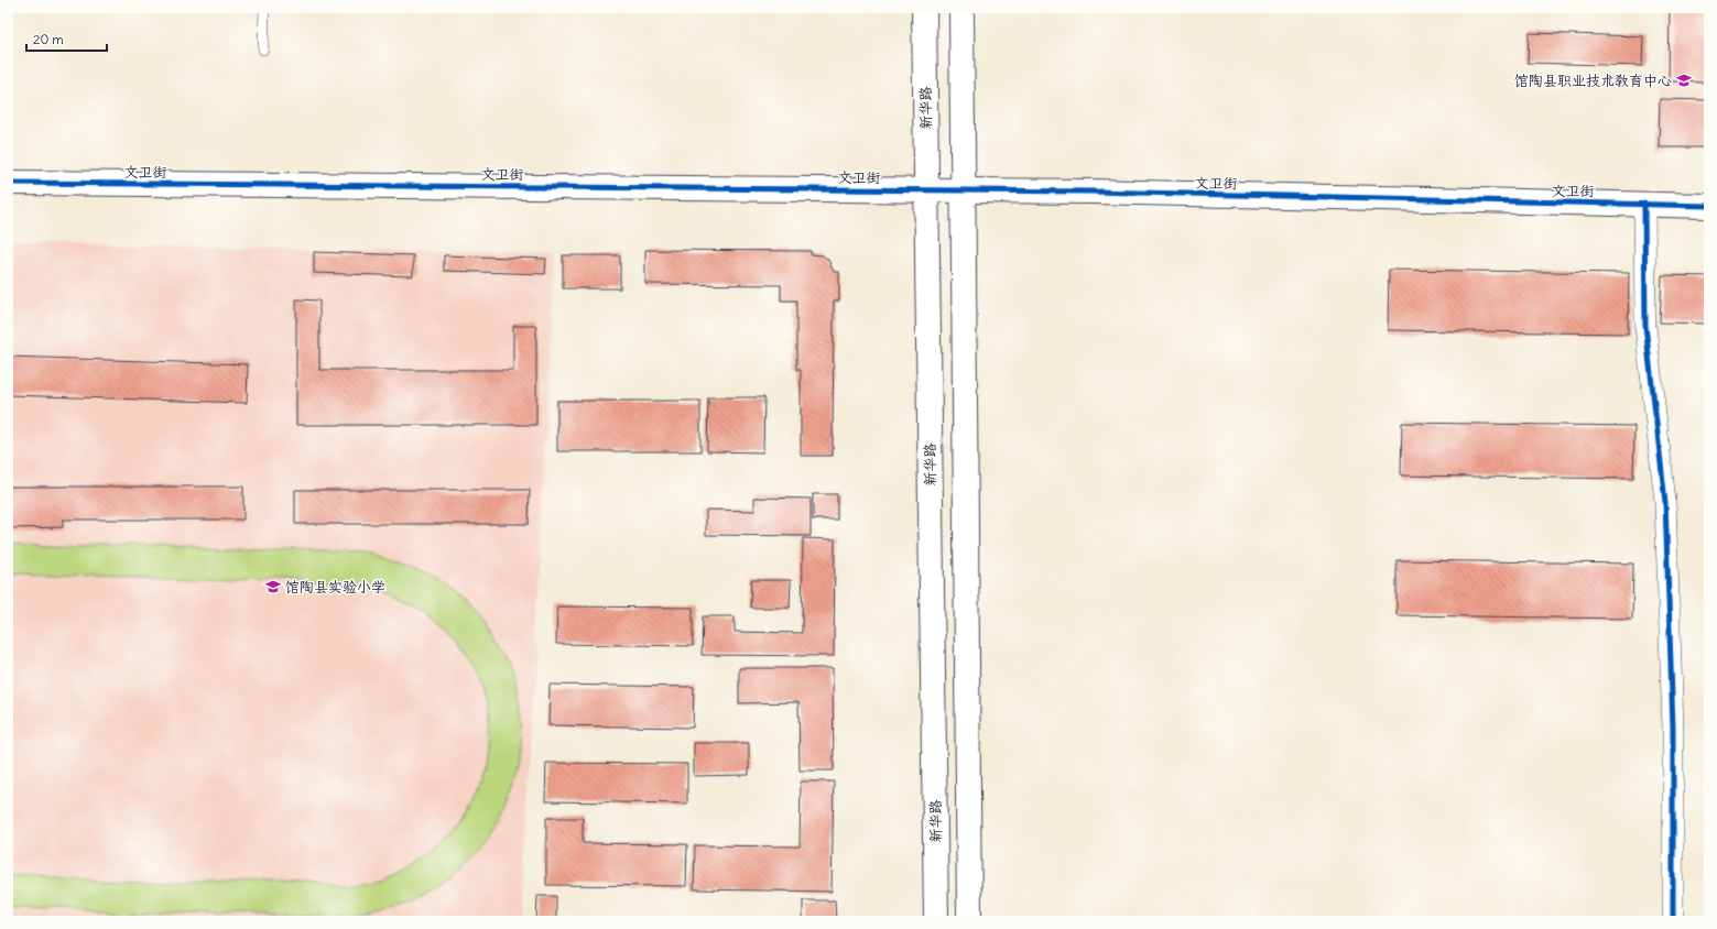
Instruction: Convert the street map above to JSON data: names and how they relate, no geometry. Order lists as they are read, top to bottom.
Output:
{
  "streets": {
    "main road": ["新华路", "文卫街"]
  },
  "crossings": [
    ["新华路", "文卫街"]
  ],
  "places": {
    "school or university": ["馆陶县职业技术教育中心", "馆陶县实验小学"]
  },
  "scale_bar": "20 m"
}
